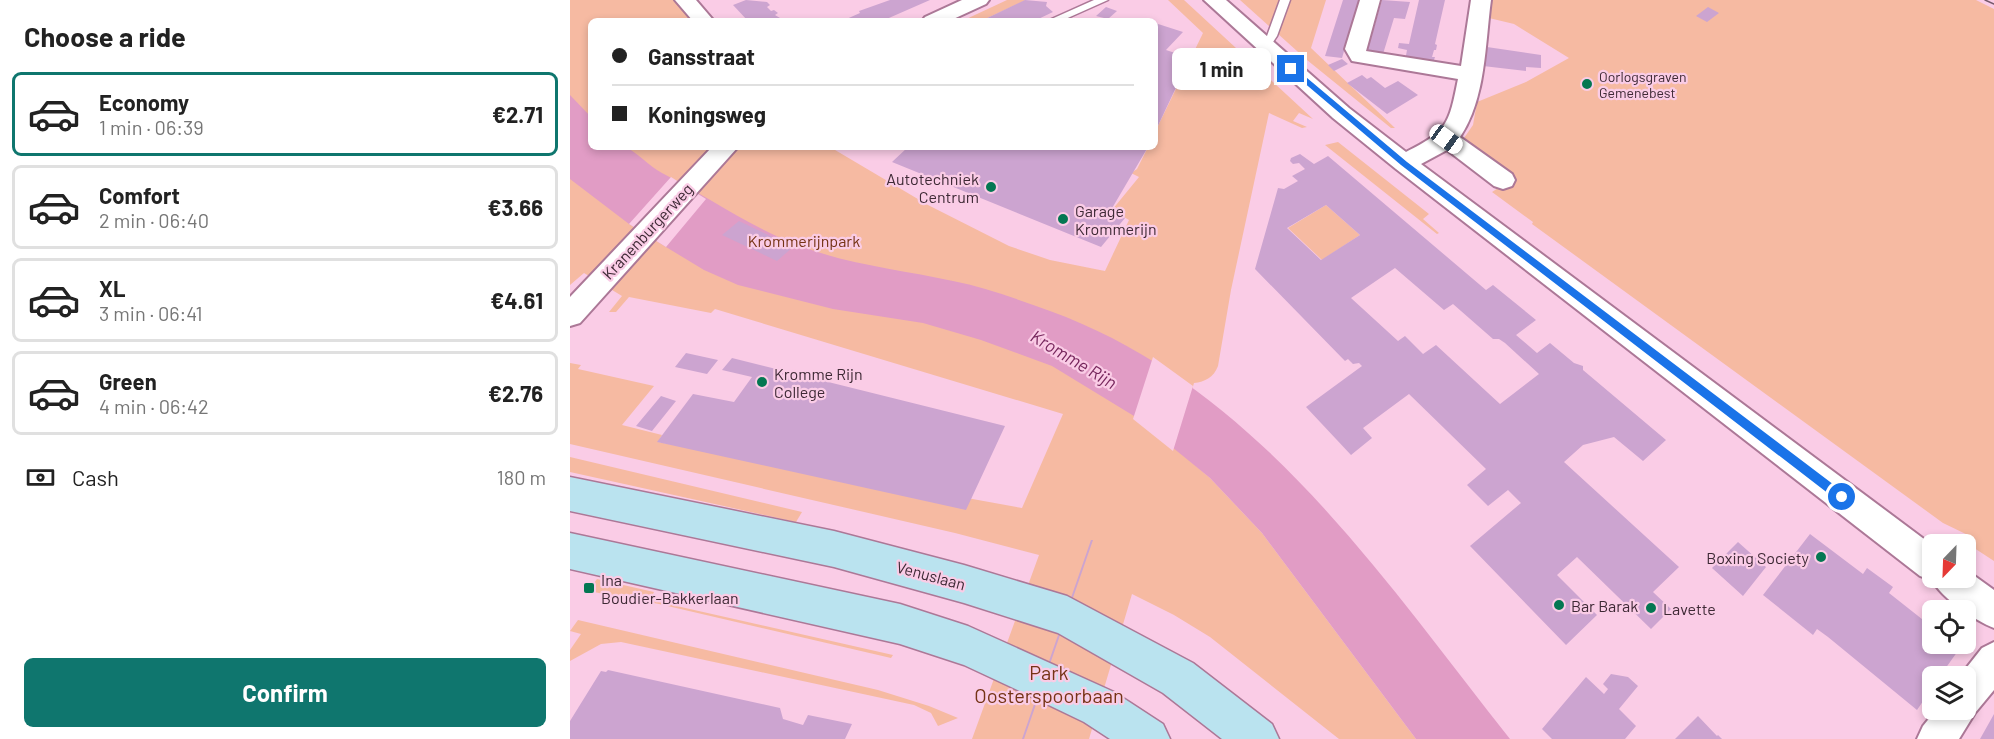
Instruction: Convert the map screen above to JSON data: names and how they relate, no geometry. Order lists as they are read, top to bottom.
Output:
{
  "streets": {
    "main road": ["Venuslaan"],
    "street": ["Kranenburgerweg"]
  },
  "water": ["Kromme Rijn"],
  "parks": ["Krommerijnpark", "Park Oosterspoorbaan"],
  "places": {
    "other": [
      "Oorlogsgraven Gemenebest",
      "Autotechniek Centrum",
      "Garage Krommerijn",
      "Kromme Rijn College",
      "Boxing Society",
      "Bar Barak",
      "Lavette"
    ],
    "transit": ["Ina Boudier-Bakkerlaan"]
  },
  "north": "bottom left",
  "page": {
    "heading": "Choose a ride",
    "banner": ["Gansstraat", "Koningsweg"],
    "bubble": "1 min",
    "list": [
      {
        "name": "Economy",
        "note": "1 min · 06:39",
        "value": "€2.71"
      },
      {
        "name": "Comfort",
        "note": "2 min · 06:40",
        "value": "€3.66"
      },
      {
        "name": "XL",
        "note": "3 min · 06:41",
        "value": "€4.61"
      },
      {
        "name": "Green",
        "note": "4 min · 06:42",
        "value": "€2.76"
      }
    ],
    "pay": ["Cash", "180 m"],
    "buttons": "Confirm"
  }
}
